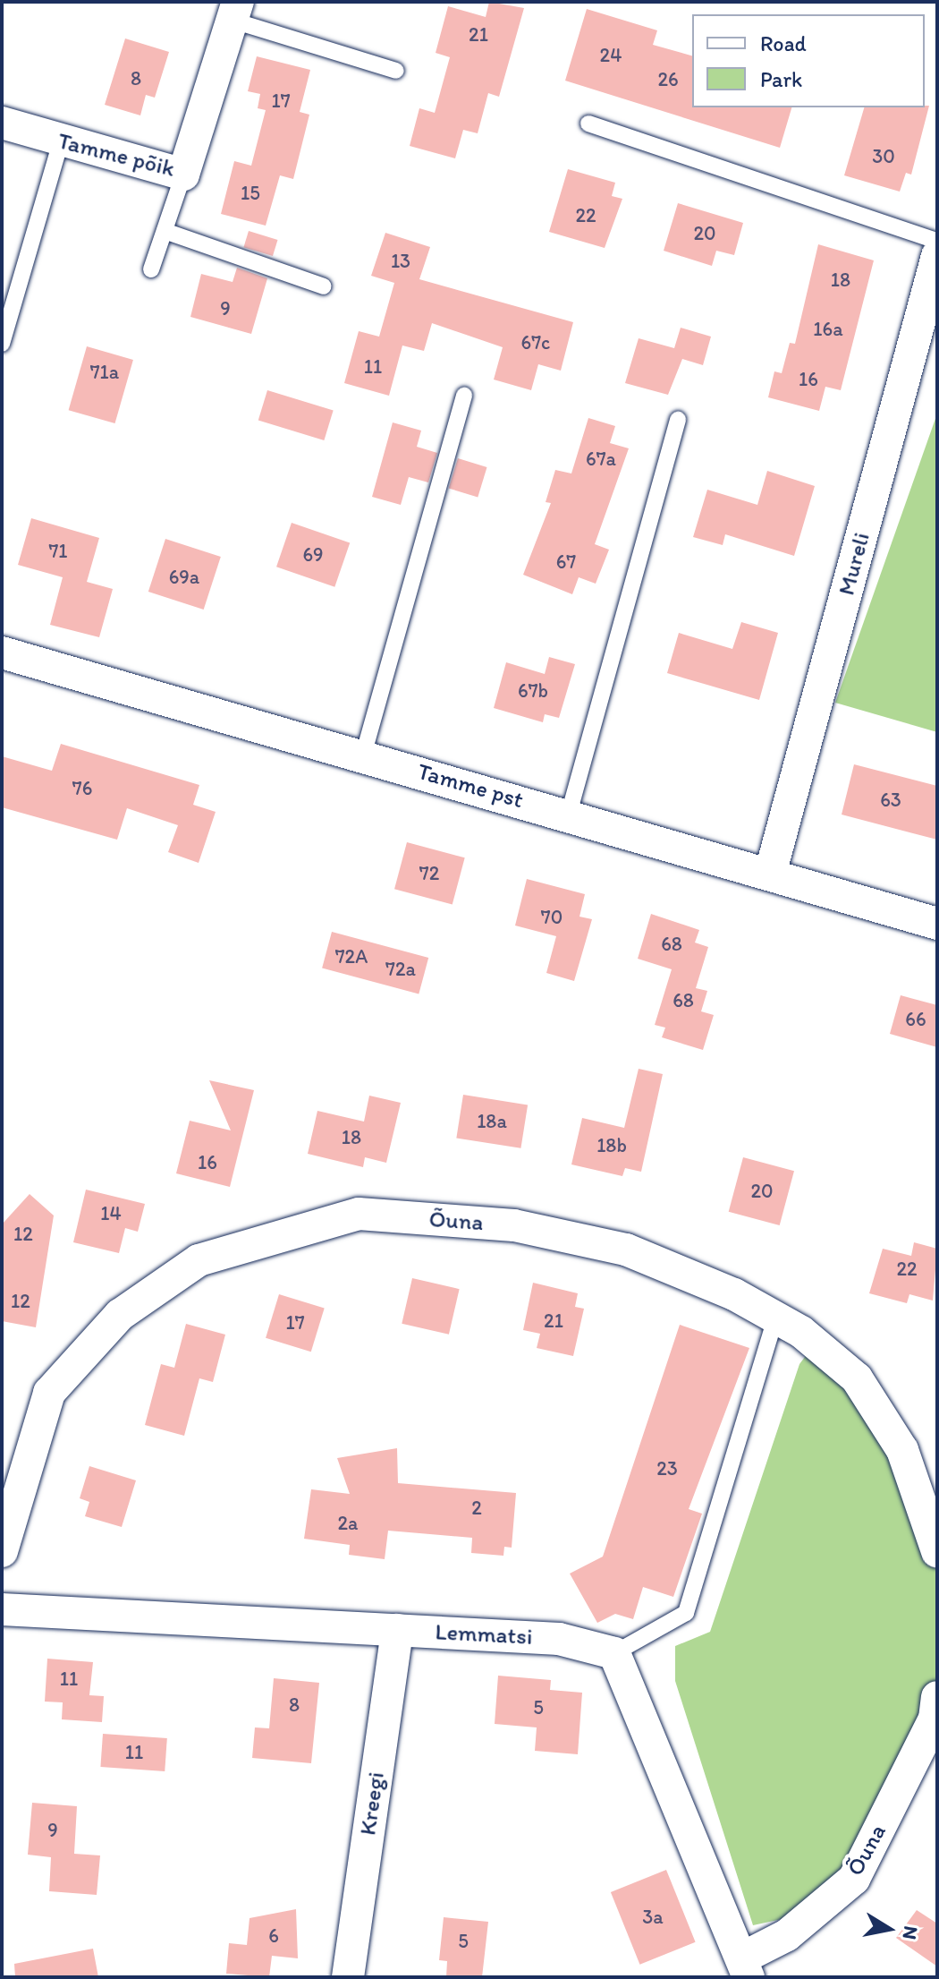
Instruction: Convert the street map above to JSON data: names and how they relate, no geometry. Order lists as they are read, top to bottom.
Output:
{
  "streets": {
    "street": [
      "Tamme põik",
      "Mureli",
      "Tamme pst",
      "Õuna",
      "Lemmatsi",
      "Kreegi"
    ]
  },
  "crossings": [
    ["Mureli", "Tamme pst"],
    ["Lemmatsi", "Kreegi"]
  ],
  "house_numbers": [
    "21",
    "24",
    "8",
    "26",
    "17",
    "30",
    "15",
    "22",
    "20",
    "13",
    "18",
    "9",
    "16a",
    "67c",
    "11",
    "71a",
    "16",
    "67a",
    "71",
    "69",
    "67",
    "69a",
    "67b",
    "76",
    "63",
    "72",
    "70",
    "68",
    "72A",
    "72a",
    "68",
    "66",
    "18a",
    "18",
    "18b",
    "16",
    "20",
    "14",
    "12",
    "22",
    "12",
    "21",
    "17",
    "23",
    "2",
    "2a",
    "11",
    "8",
    "5",
    "11",
    "9",
    "3a",
    "6",
    "5"
  ],
  "legend": ["Road", "Park"],
  "north": "right"
}
